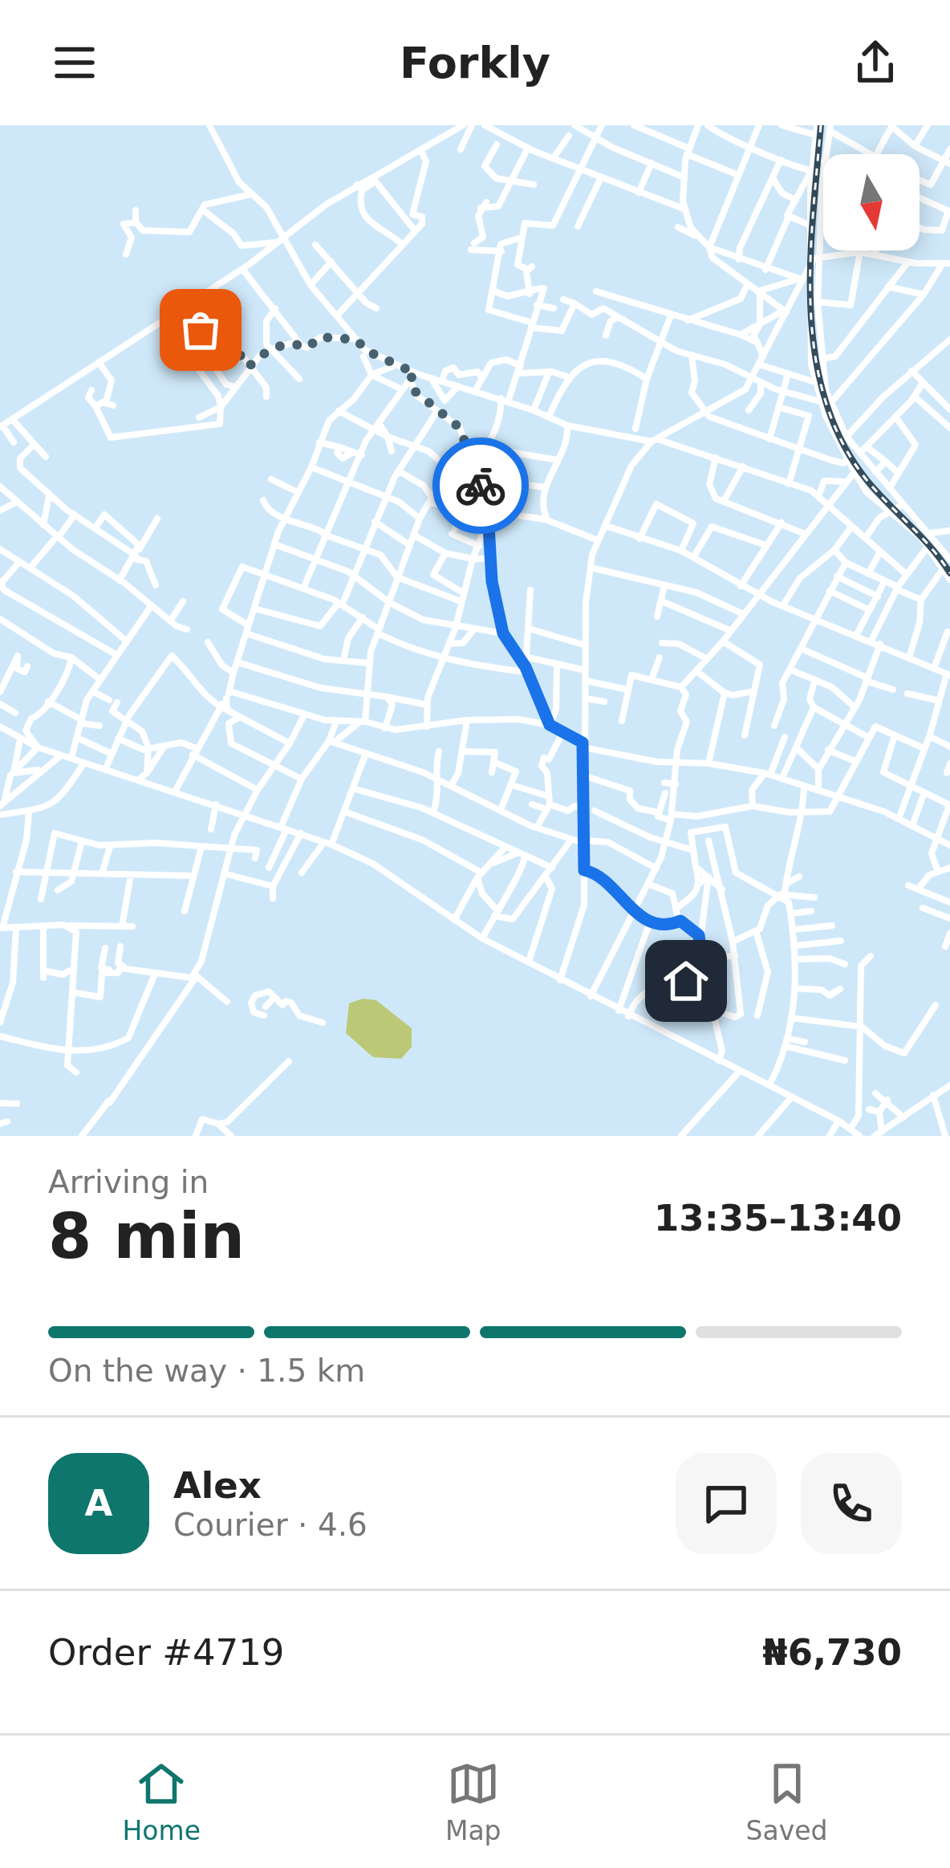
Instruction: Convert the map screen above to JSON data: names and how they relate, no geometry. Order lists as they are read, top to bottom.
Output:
{
  "north": "bottom",
  "page": {
    "header": "Forkly",
    "heading": ["8 min", "Arriving in", "13:35–13:40"],
    "panel": [
      "Alex",
      "Courier · 4.6",
      "Order #4719",
      "₦6,730"
    ],
    "bar": "On the way · 1.5 km",
    "round": "A",
    "tabs": ["Home", "Map", "Saved"]
  }
}
